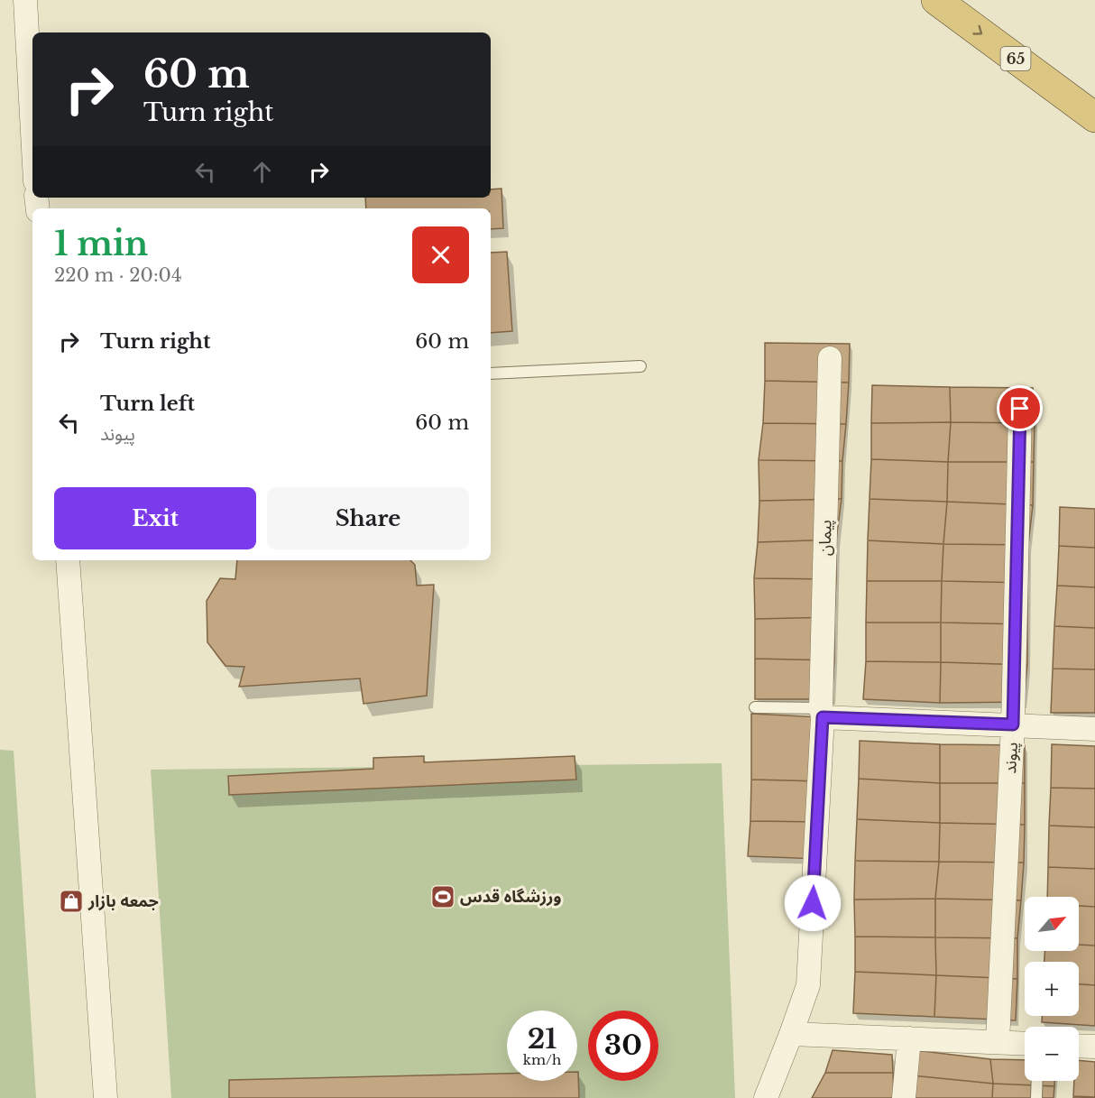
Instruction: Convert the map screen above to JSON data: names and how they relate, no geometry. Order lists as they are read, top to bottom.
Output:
{
  "streets": {
    "highway": ["65"],
    "street": ["پیمان", "پیوند"]
  },
  "places": {
    "sports": ["ورزشگاه قدس"],
    "shop": ["جمعه بازار"]
  },
  "north": "top right",
  "page": {
    "turn": ["60 m", "Turn right"],
    "heading": ["1 min", "220 m · 20:04"],
    "list": [
      {
        "name": "Turn right",
        "value": "60 m"
      },
      {
        "name": "Turn left",
        "note": "پیوند",
        "value": "60 m"
      }
    ],
    "buttons": ["Exit", "Share"],
    "map_buttons": ["+", "−"],
    "speed": "21 km/h",
    "limit": "30"
  }
}
